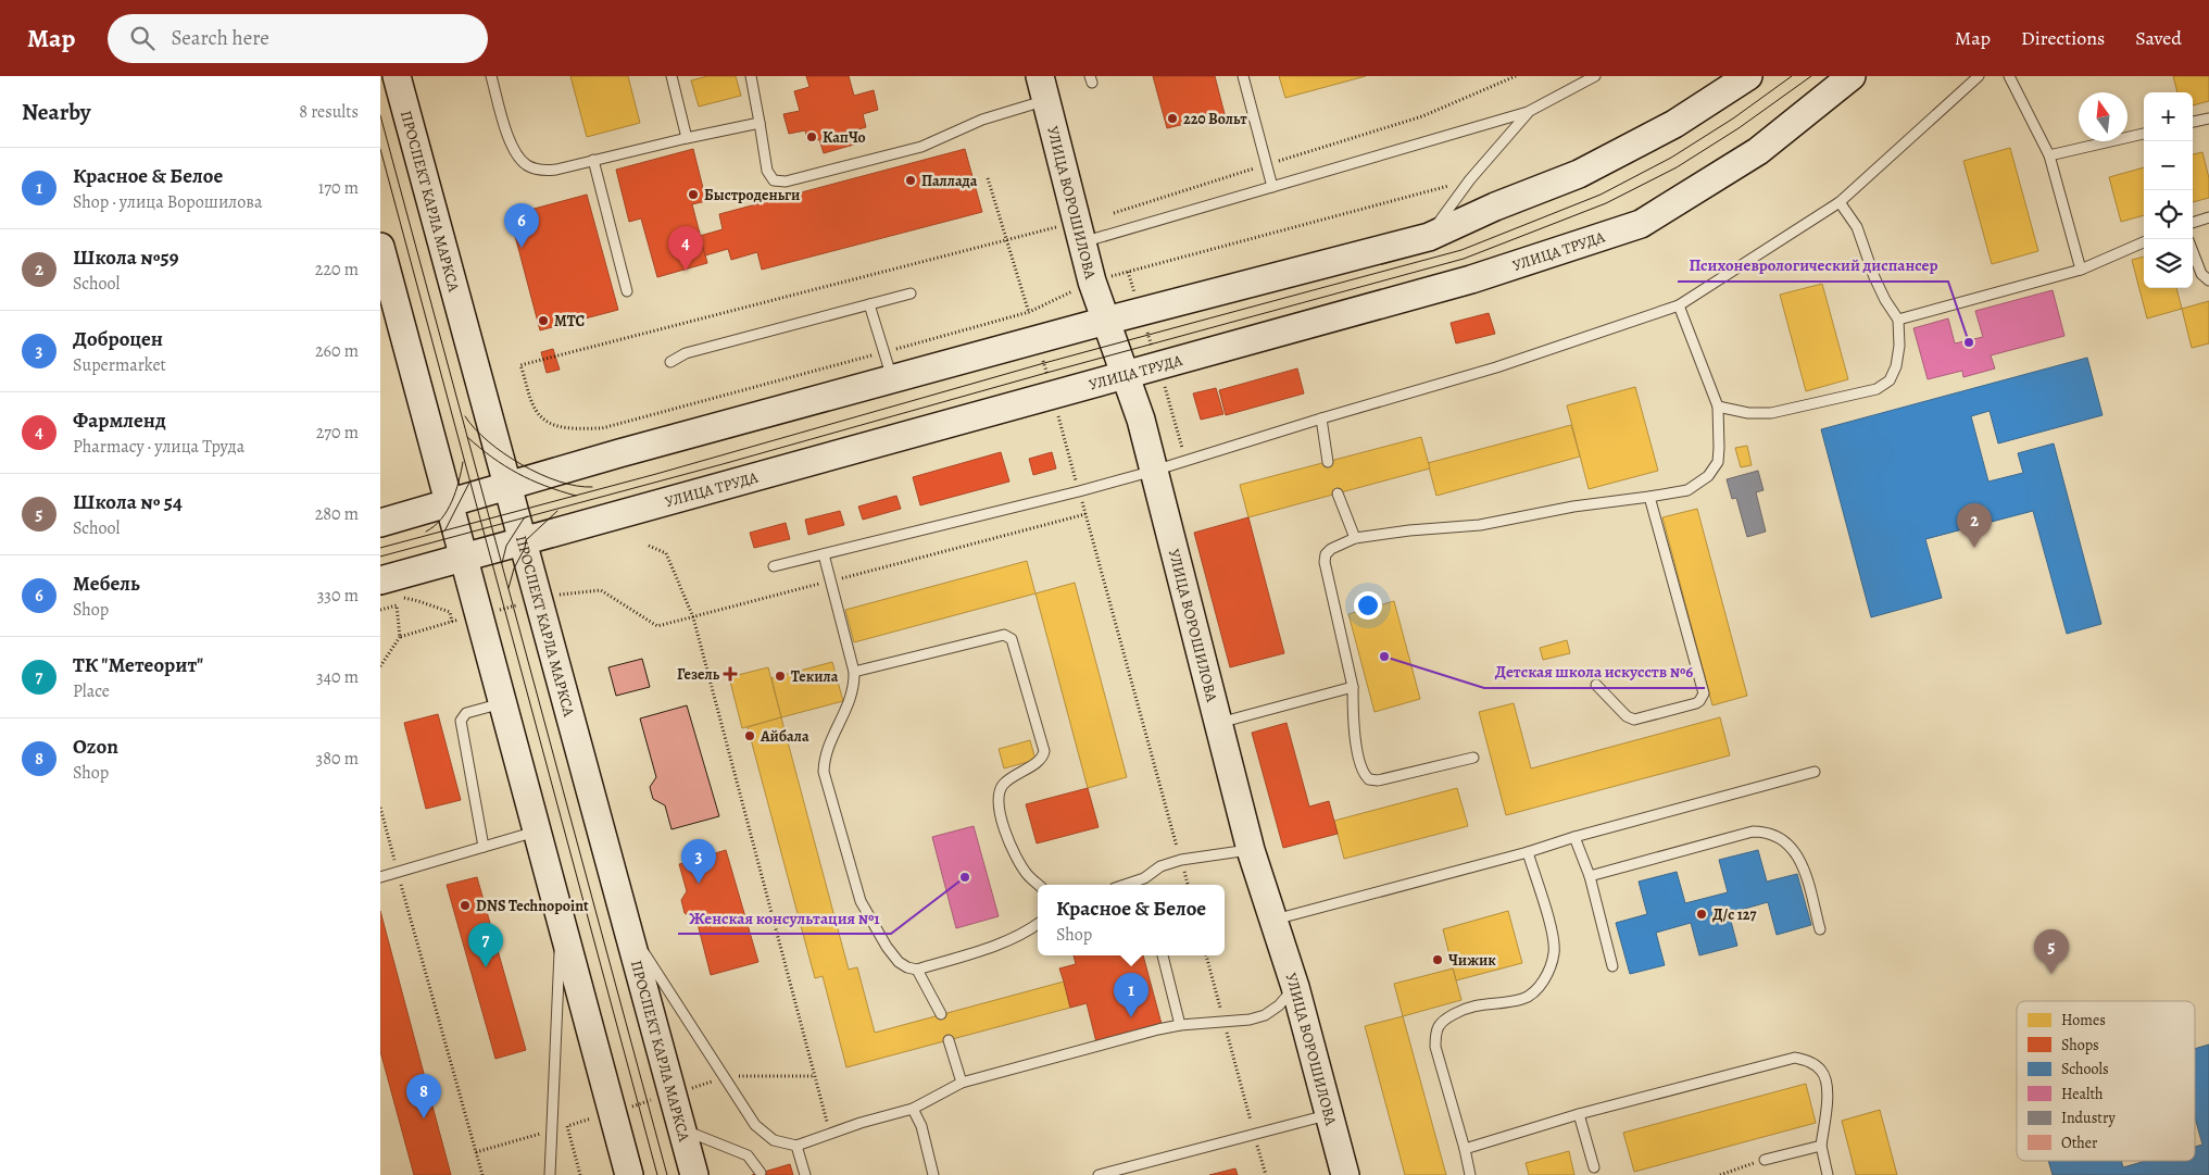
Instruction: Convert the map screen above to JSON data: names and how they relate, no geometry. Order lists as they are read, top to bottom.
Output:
{
  "streets": {
    "main road": ["ПРОСПЕКТ КАРЛА МАРКСА", "УЛИЦА ВОРОШИЛОВА", "УЛИЦА ТРУДА"]
  },
  "crossings": [
    ["ПРОСПЕКТ КАРЛА МАРКСА", "УЛИЦА ТРУДА"],
    ["УЛИЦА ВОРОШИЛОВА", "УЛИЦА ТРУДА"]
  ],
  "places": {
    "other": [
      "220 Вольт",
      "КапЧо",
      "Паллада",
      "Быстроденьги",
      "МТС",
      "Психоневрологический диспансер",
      "Детская школа искусств №6",
      "Текила",
      "Айбала",
      "Женская консультация №1",
      "DNS Technopoint",
      "Д/с 127",
      "Чижик"
    ],
    "health": ["Гезель"]
  },
  "legend": [
    "Homes",
    "Shops",
    "Schools",
    "Health",
    "Industry",
    "Other"
  ],
  "north": "top",
  "page": {
    "header": "Map",
    "search": "Search here",
    "nav": ["Map", "Directions", "Saved"],
    "heading": ["Nearby", "8 results"],
    "map_buttons": ["+", "−"],
    "list": [
      {
        "mark": "1",
        "name": "Красное & Белое",
        "note": "Shop · улица Ворошилова",
        "value": "170 m"
      },
      {
        "mark": "2",
        "name": "Школа №59",
        "note": "School",
        "value": "220 m"
      },
      {
        "mark": "3",
        "name": "Доброцен",
        "note": "Supermarket",
        "value": "260 m"
      },
      {
        "mark": "4",
        "name": "Фармленд",
        "note": "Pharmacy · улица Труда",
        "value": "270 m"
      },
      {
        "mark": "5",
        "name": "Школа № 54",
        "note": "School",
        "value": "280 m"
      },
      {
        "mark": "6",
        "name": "Мебель",
        "note": "Shop",
        "value": "330 m"
      },
      {
        "mark": "7",
        "name": "ТК \"Метеорит\"",
        "note": "Place",
        "value": "340 m"
      },
      {
        "mark": "8",
        "name": "Ozon",
        "note": "Shop",
        "value": "380 m"
      }
    ],
    "pins": [
      "6",
      "4",
      "2",
      "3",
      "7",
      "5",
      "1",
      "8"
    ],
    "popup": ["Красное & Белое", "Shop"]
  }
}
